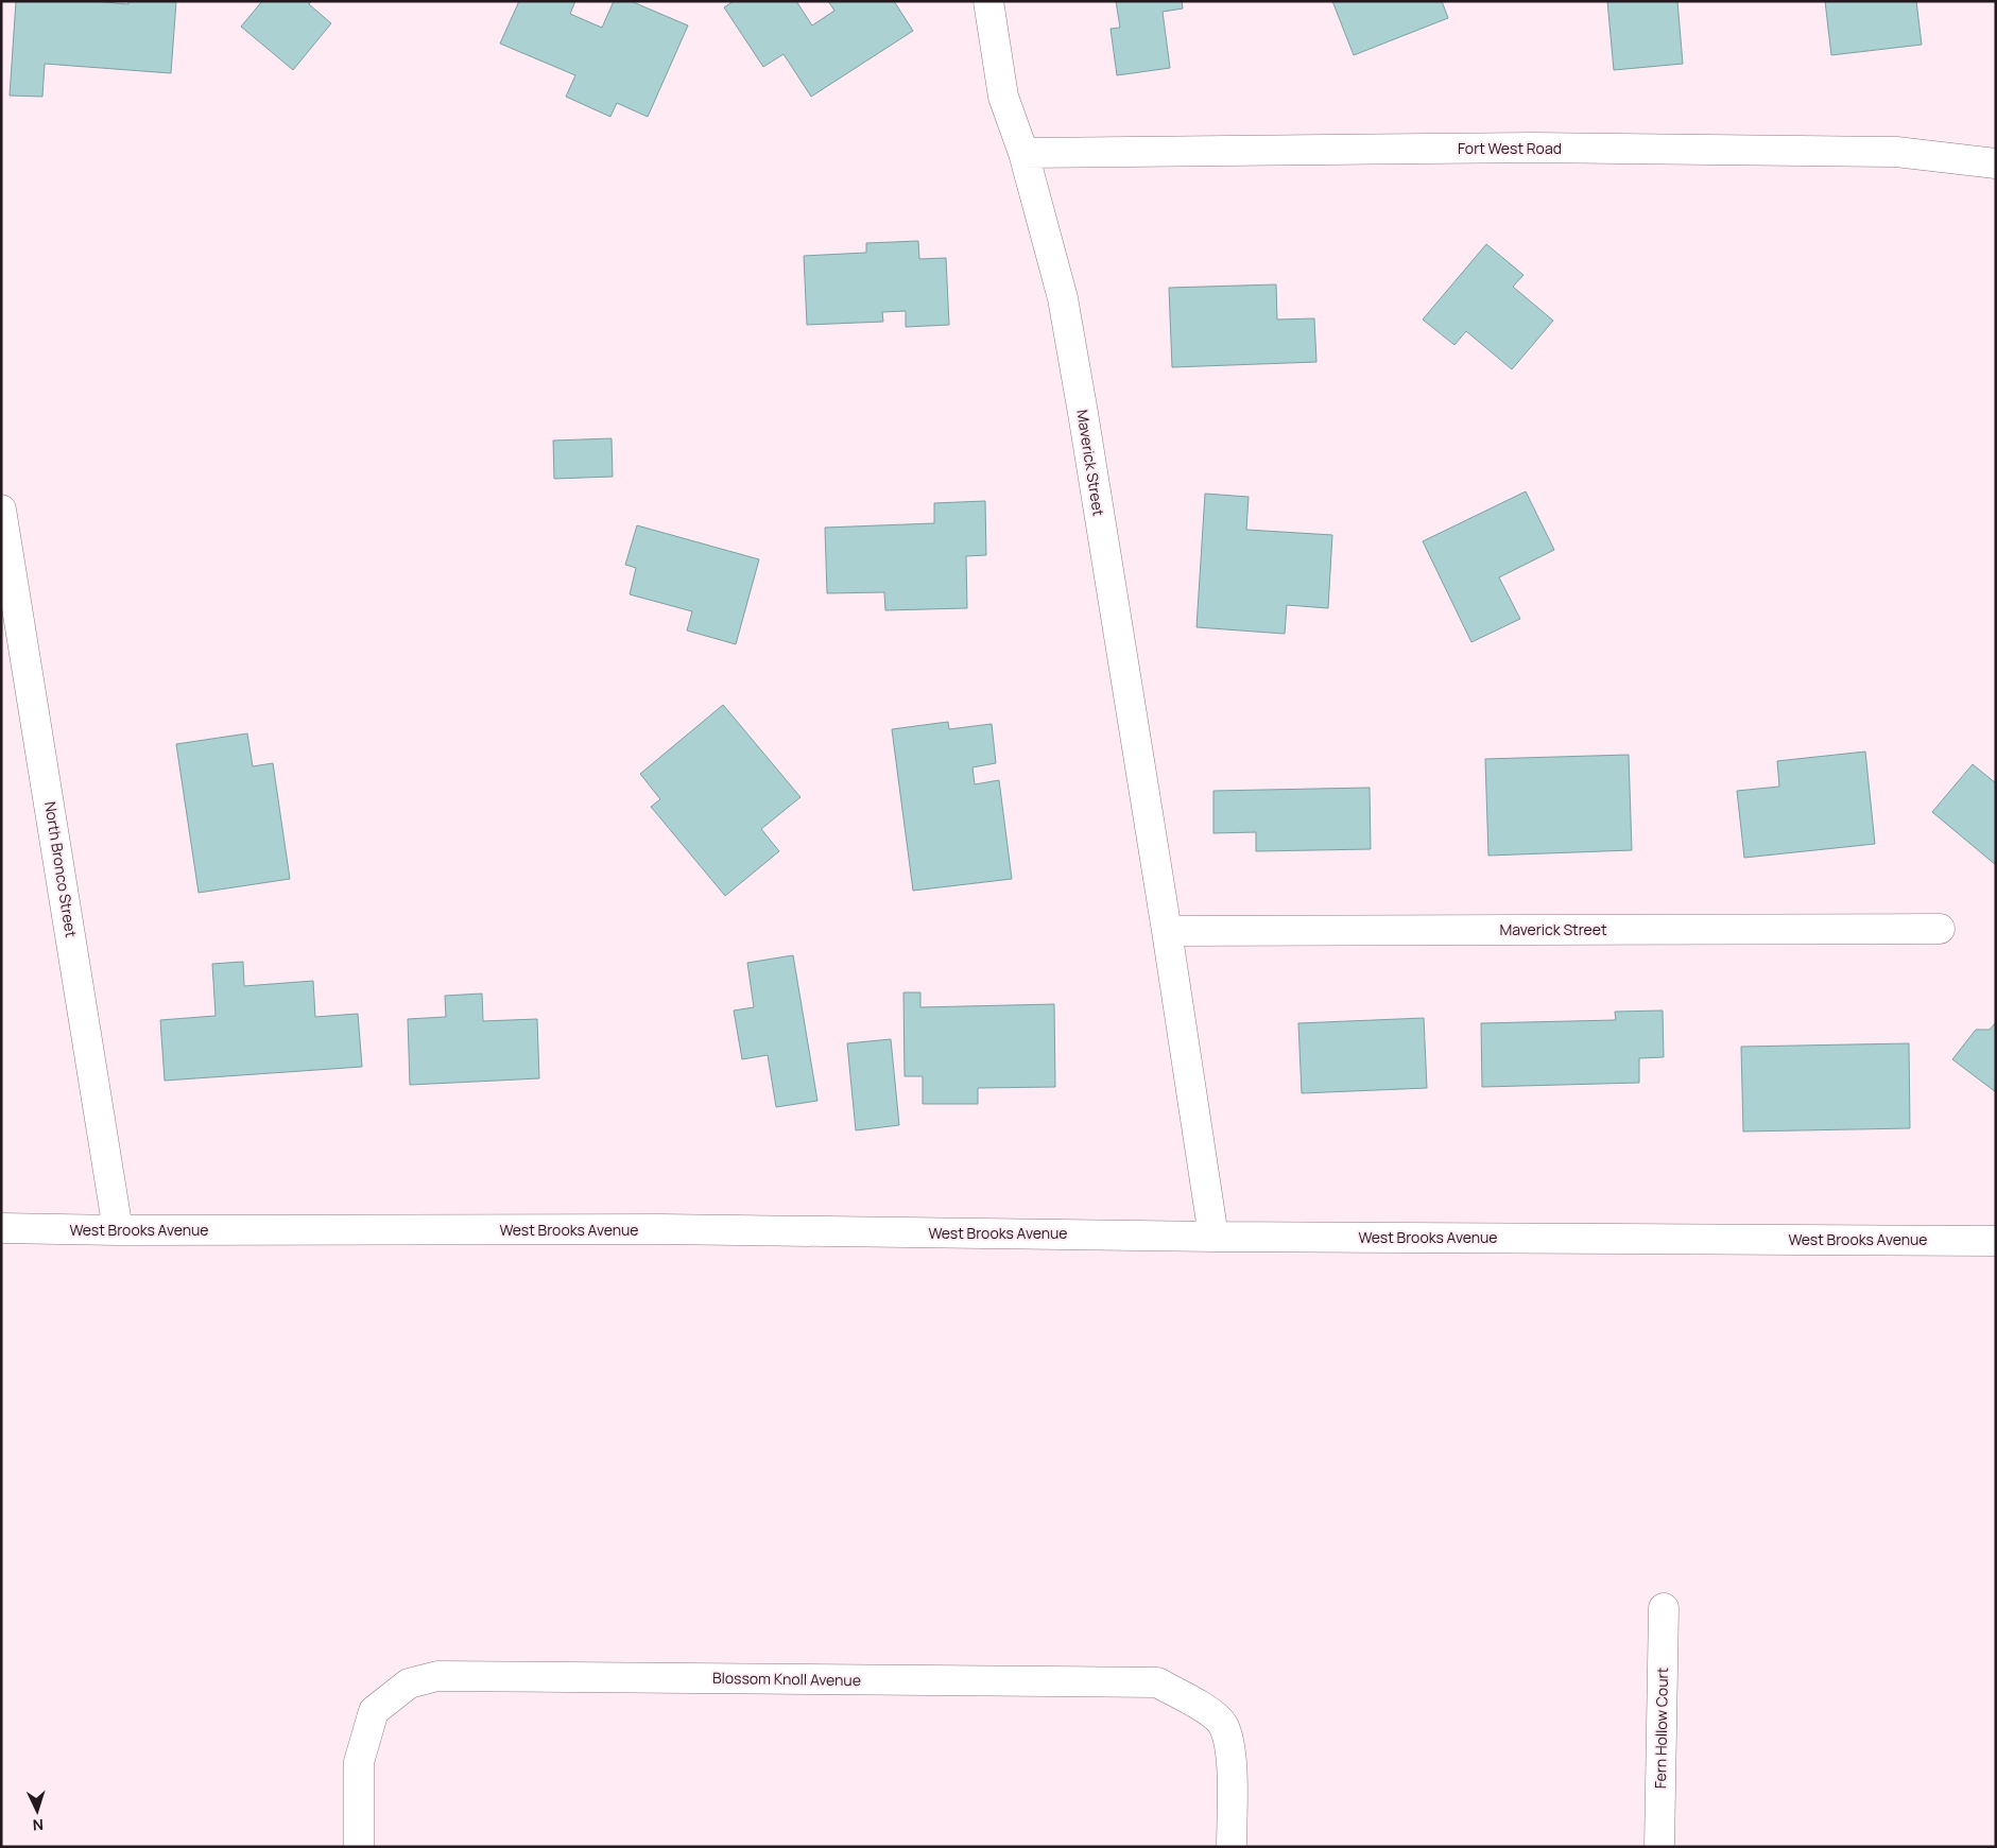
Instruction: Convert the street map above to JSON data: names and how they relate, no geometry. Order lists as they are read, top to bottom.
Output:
{
  "streets": {
    "street": [
      "Fort West Road",
      "Maverick Street",
      "North Bronco Street",
      "West Brooks Avenue",
      "Blossom Knoll Avenue",
      "Fern Hollow Court"
    ]
  },
  "crossings": [
    ["Fort West Road", "Maverick Street"],
    ["Maverick Street", "West Brooks Avenue"],
    ["North Bronco Street", "West Brooks Avenue"]
  ],
  "north": "bottom"
}
